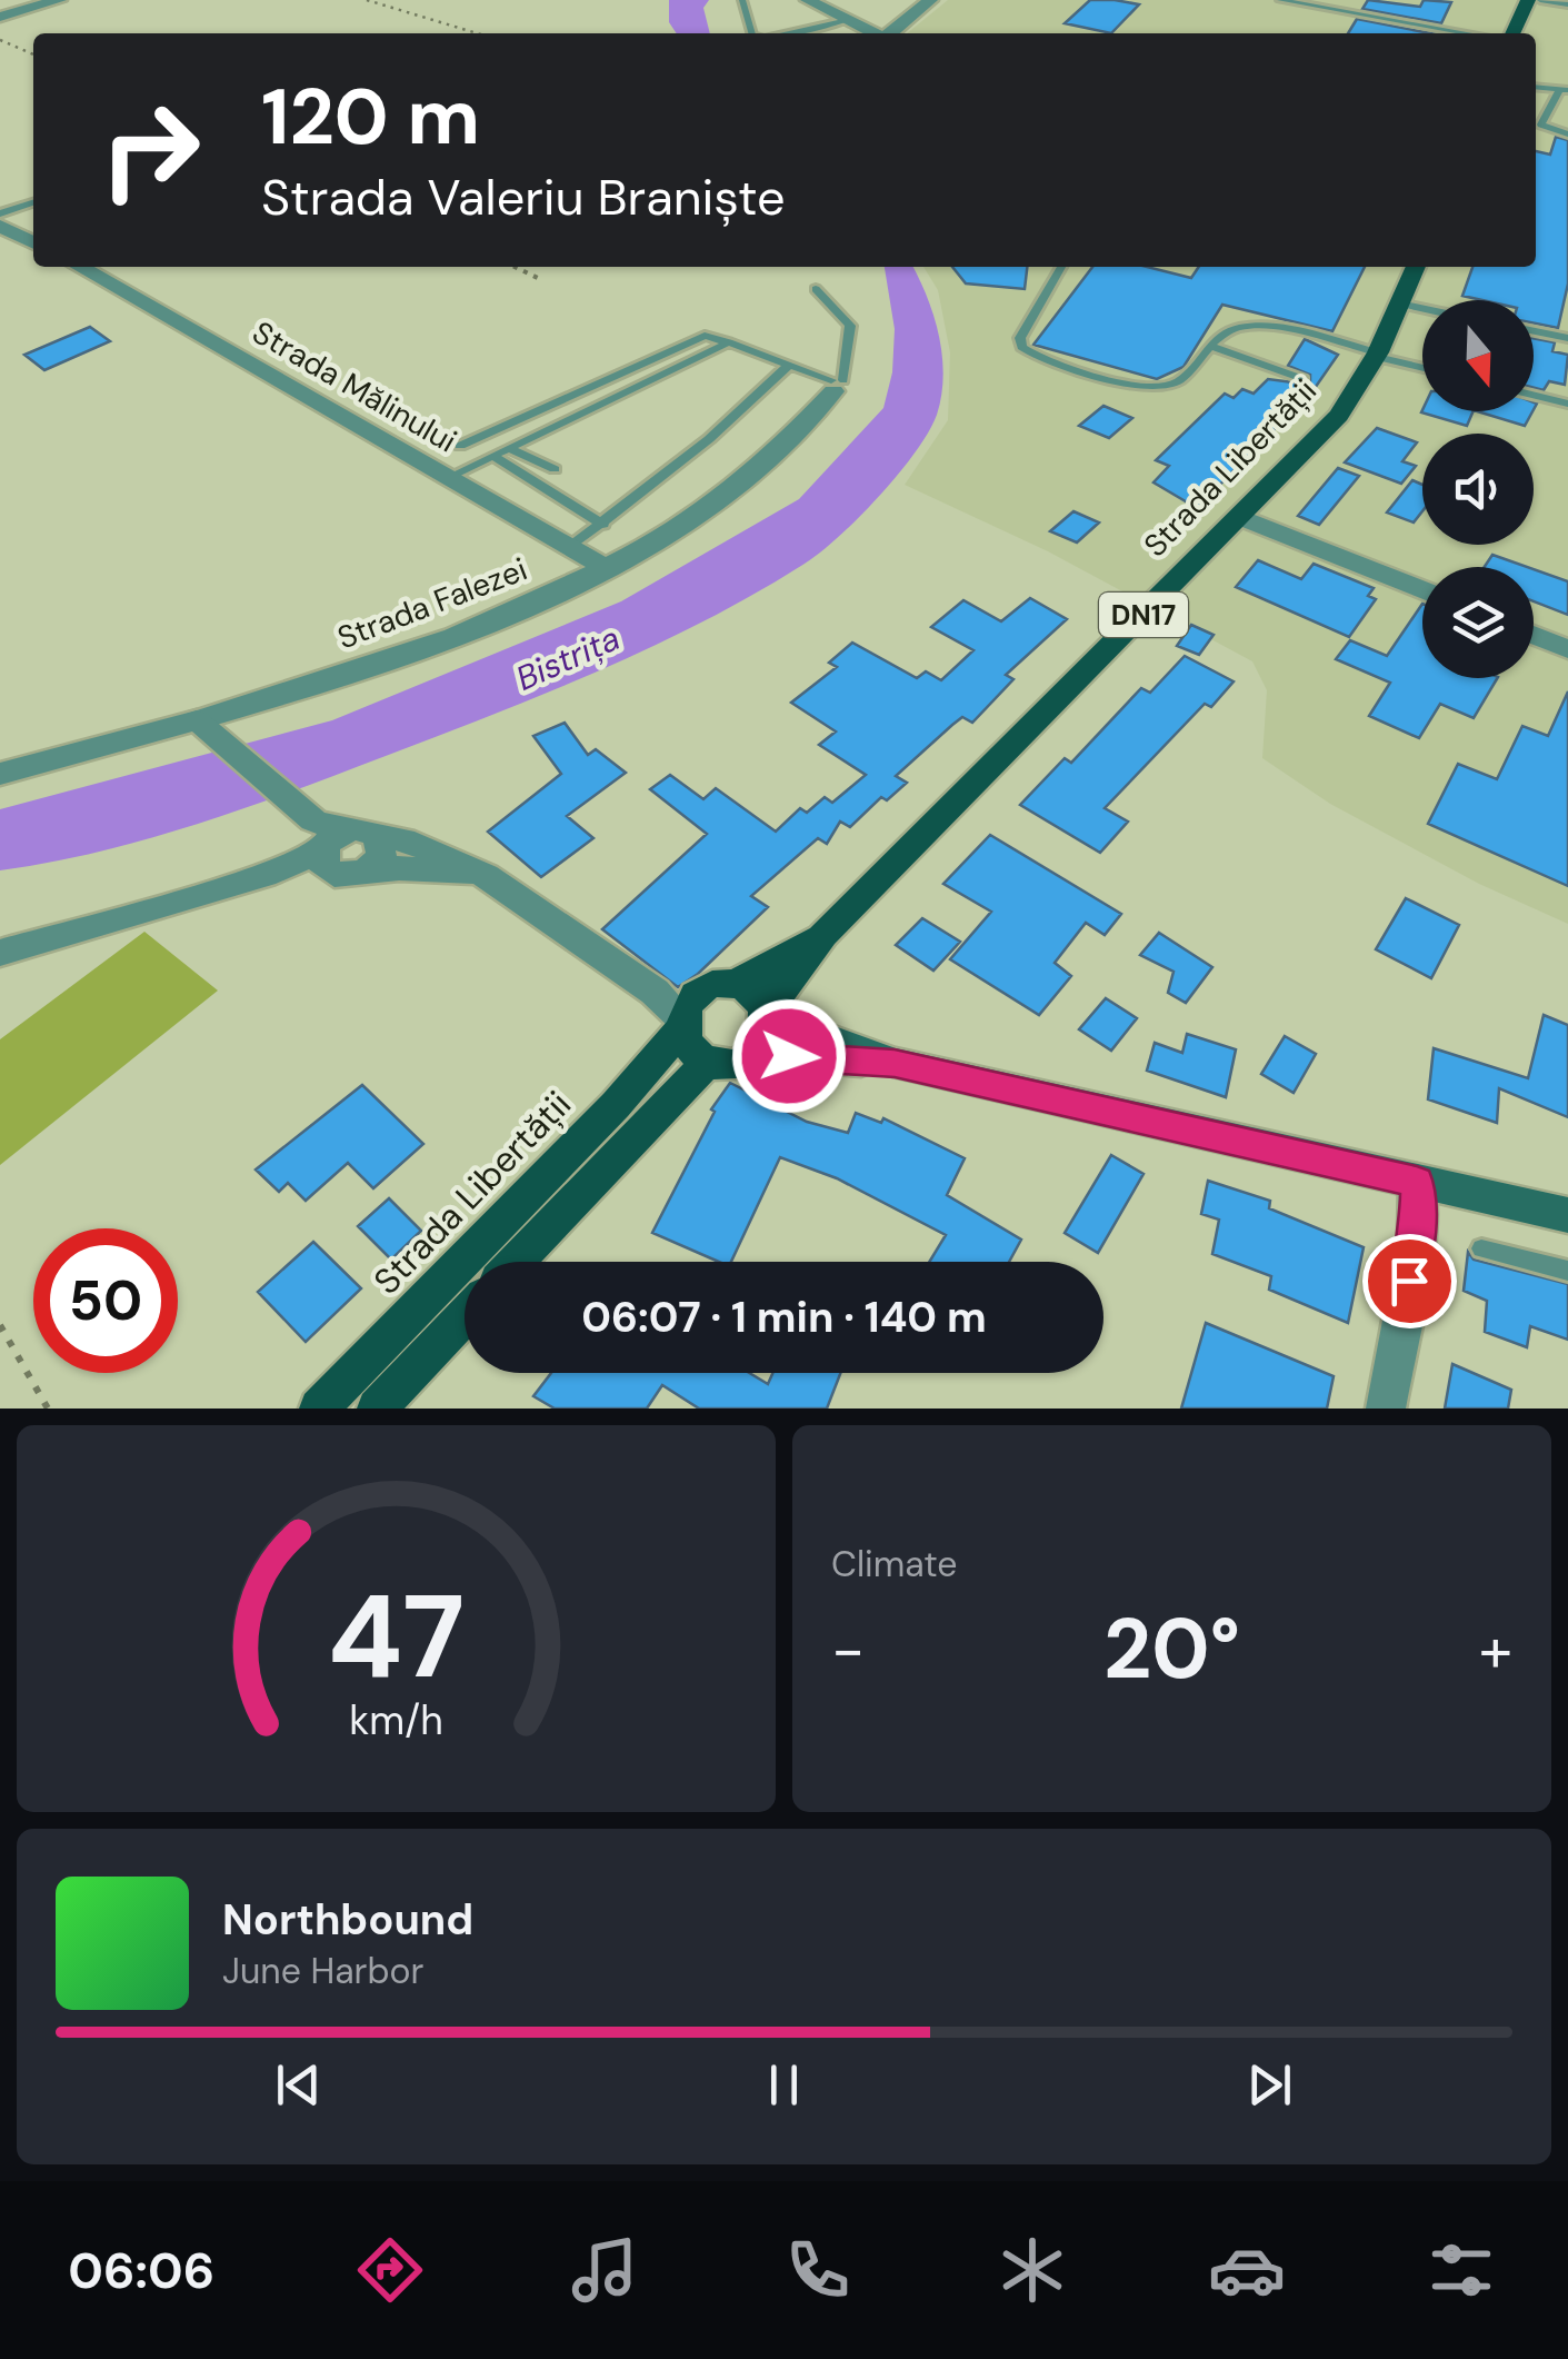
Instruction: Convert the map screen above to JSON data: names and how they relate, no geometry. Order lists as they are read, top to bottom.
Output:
{
  "streets": {
    "main road": ["Strada Libertății", "DN17"],
    "street": ["Strada Mălinului", "Strada Falezei"]
  },
  "crossings": [
    ["Strada Mălinului", "Strada Falezei"]
  ],
  "water": ["Bistrița"],
  "north": "bottom",
  "page": {
    "turn": ["120 m", "Strada Valeriu Braniște"],
    "limit": "50",
    "trip": "06:07 · 1 min · 140 m",
    "tile": "Climate",
    "heat": ["−", "20°", "+"],
    "song": ["Northbound", "June Harbor"],
    "tabs": "06:06",
    "gauge": ["47", "km/h"]
  }
}
